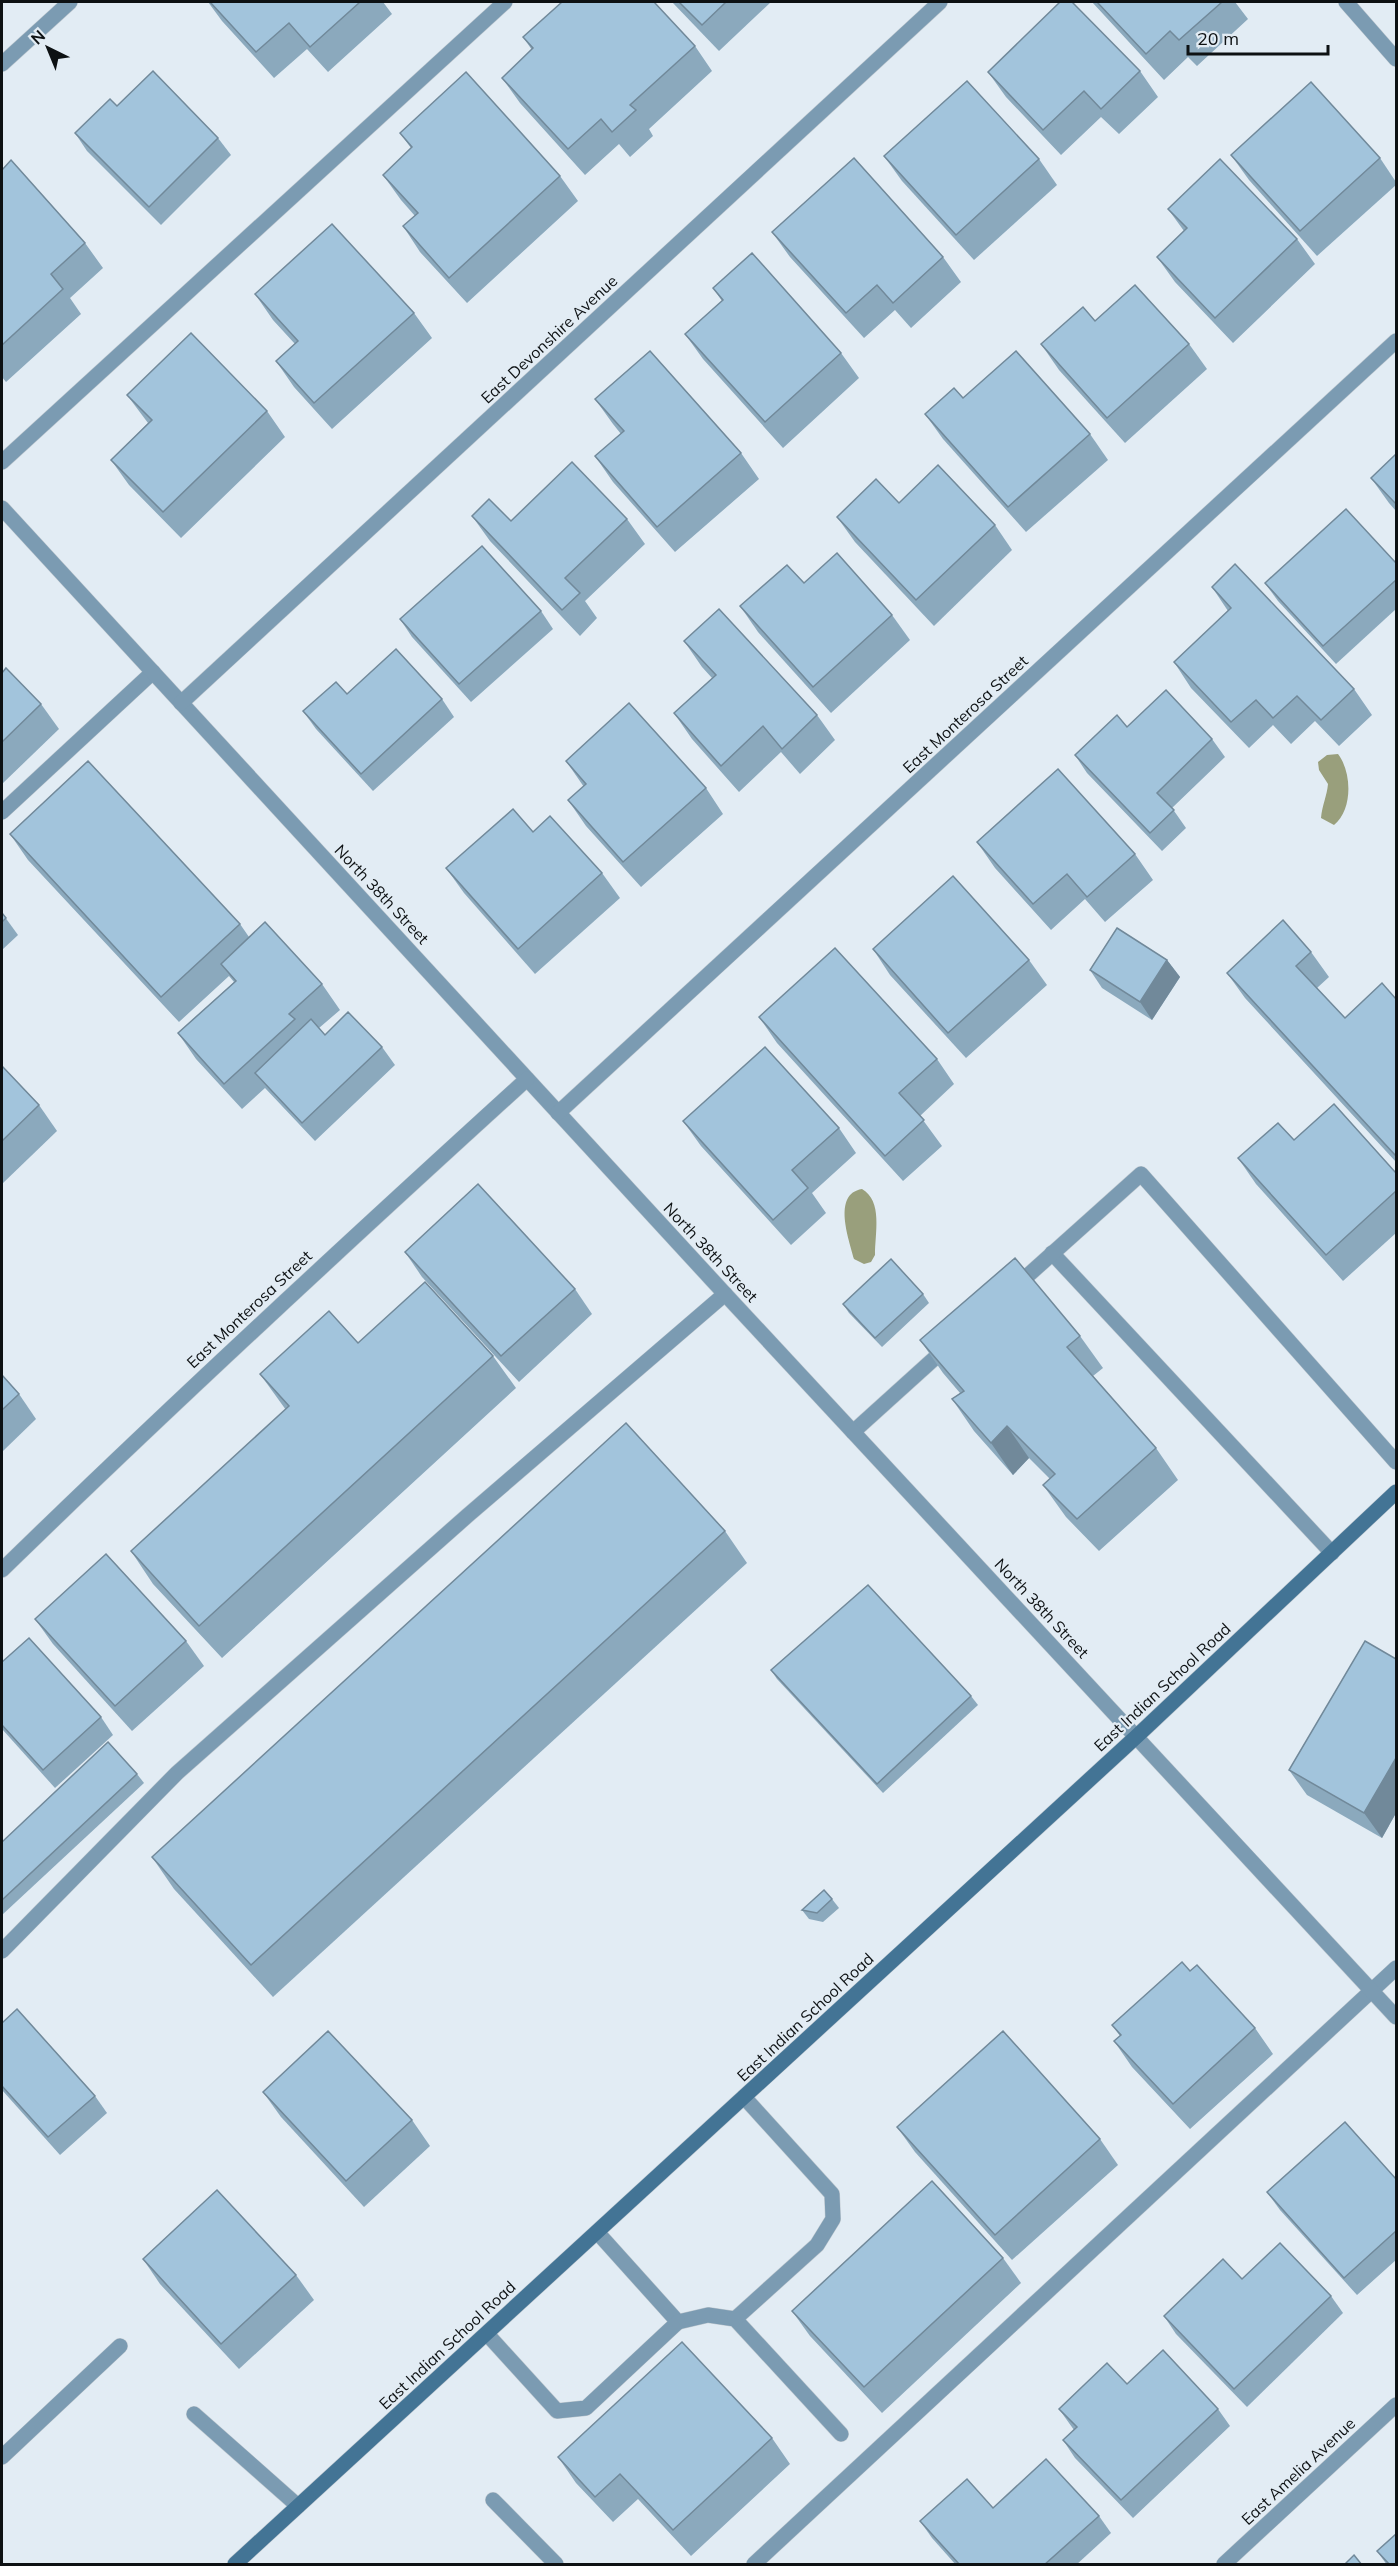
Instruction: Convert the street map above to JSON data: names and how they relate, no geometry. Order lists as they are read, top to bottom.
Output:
{
  "streets": {
    "main road": ["East Indian School Road"],
    "street": [
      "East Devonshire Avenue",
      "East Monterosa Street",
      "North 38th Street",
      "East Amelia Avenue"
    ]
  },
  "crossings": [
    ["East Devonshire Avenue", "North 38th Street"],
    ["East Monterosa Street", "North 38th Street"],
    ["North 38th Street", "East Indian School Road"]
  ],
  "scale_bar": "20 m",
  "north": "top left"
}
